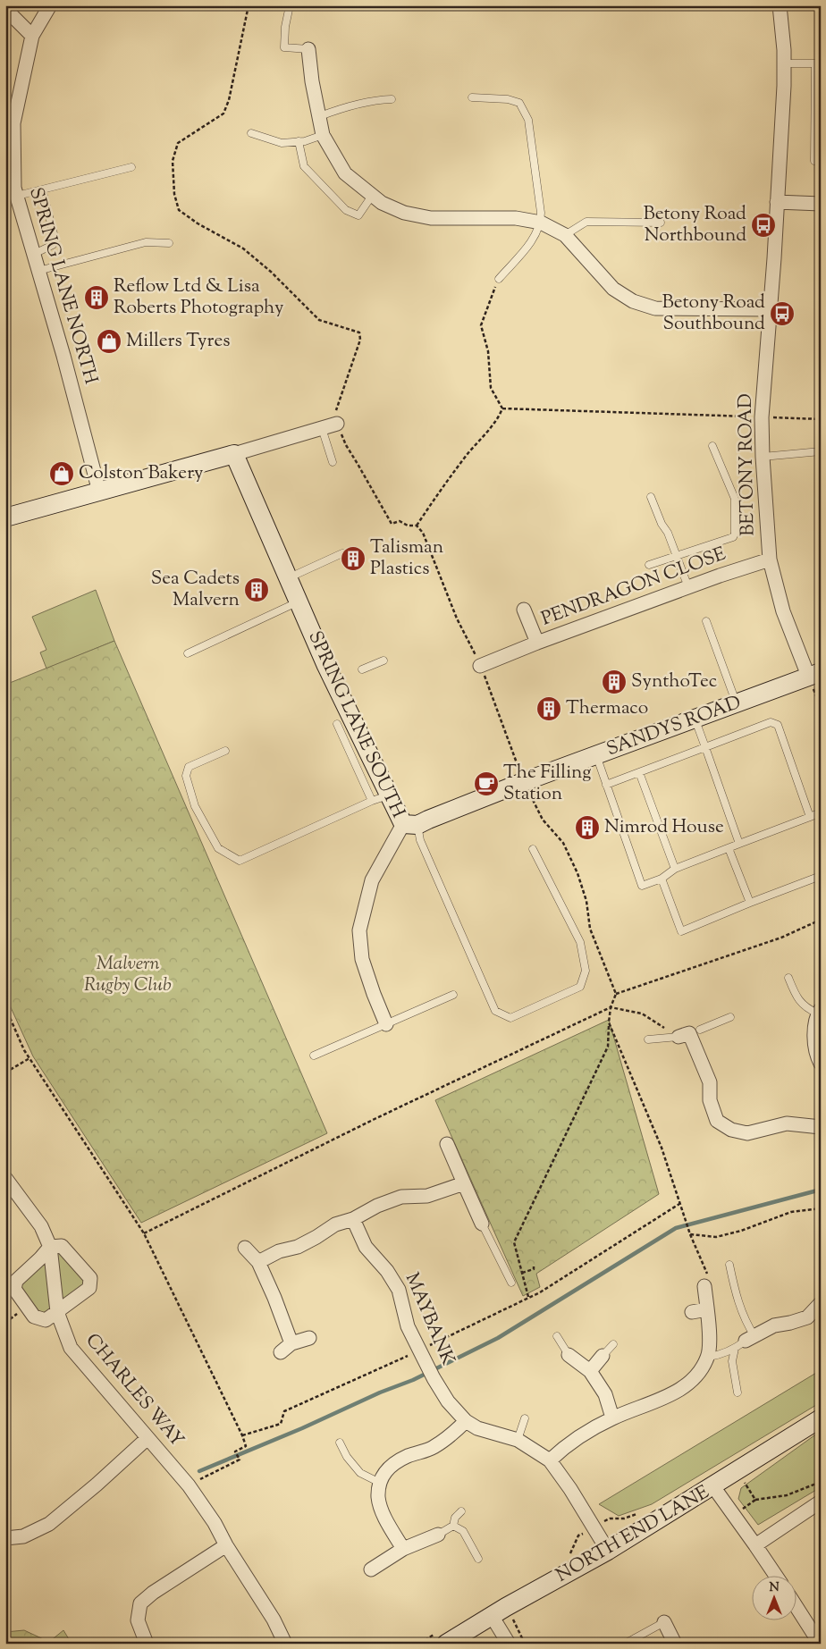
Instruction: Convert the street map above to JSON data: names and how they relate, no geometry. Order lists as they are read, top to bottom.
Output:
{
  "streets": {
    "street": [
      "SPRING LANE NORTH",
      "BETONY ROAD",
      "PENDRAGON CLOSE",
      "SPRING LANE SOUTH",
      "SANDYS ROAD",
      "MAYBANK",
      "CHARLES WAY",
      "NORTH END LANE"
    ]
  },
  "crossings": [
    ["BETONY ROAD", "PENDRAGON CLOSE"],
    ["BETONY ROAD", "SANDYS ROAD"],
    ["SPRING LANE SOUTH", "SANDYS ROAD"],
    ["MAYBANK", "NORTH END LANE"]
  ],
  "parks": ["Malvern Rugby Club"],
  "places": {
    "bus stop": ["Betony Road Northbound", "Betony Road Southbound"],
    "building": [
      "Reflow Ltd & Lisa Roberts Photography",
      "Talisman Plastics",
      "Sea Cadets Malvern",
      "SynthoTec",
      "Thermaco",
      "Nimrod House"
    ],
    "shop": ["Millers Tyres", "Colston Bakery"],
    "cafe": ["The Filling Station"]
  },
  "north": "top"
}
